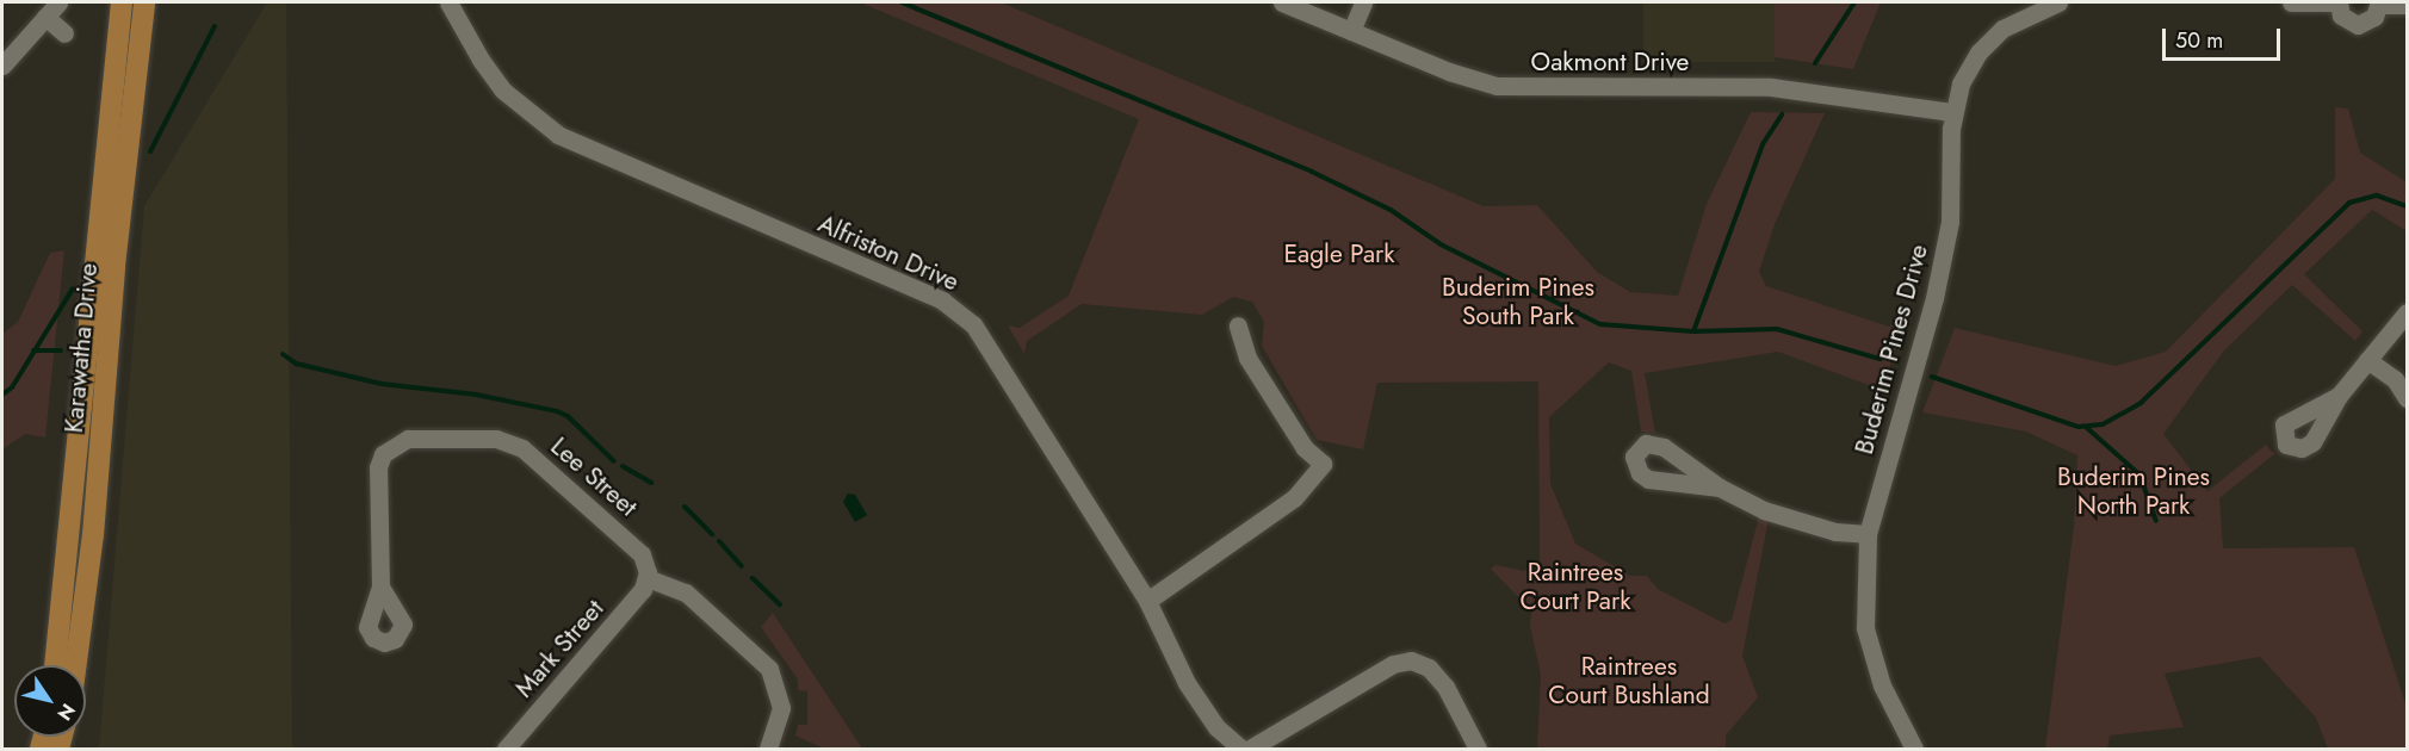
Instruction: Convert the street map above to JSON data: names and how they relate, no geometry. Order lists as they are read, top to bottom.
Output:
{
  "streets": {
    "main road": ["Karawatha Drive"],
    "street": [
      "Oakmont Drive",
      "Alfriston Drive",
      "Buderim Pines Drive",
      "Lee Street",
      "Mark Street"
    ]
  },
  "crossings": [
    ["Oakmont Drive", "Buderim Pines Drive"],
    ["Lee Street", "Mark Street"]
  ],
  "parks": [
    "Eagle Park",
    "Buderim Pines South Park",
    "Buderim Pines North Park",
    "Raintrees Court Park",
    "Raintrees Court Bushland"
  ],
  "scale_bar": "50 m",
  "north": "bottom right"
}
